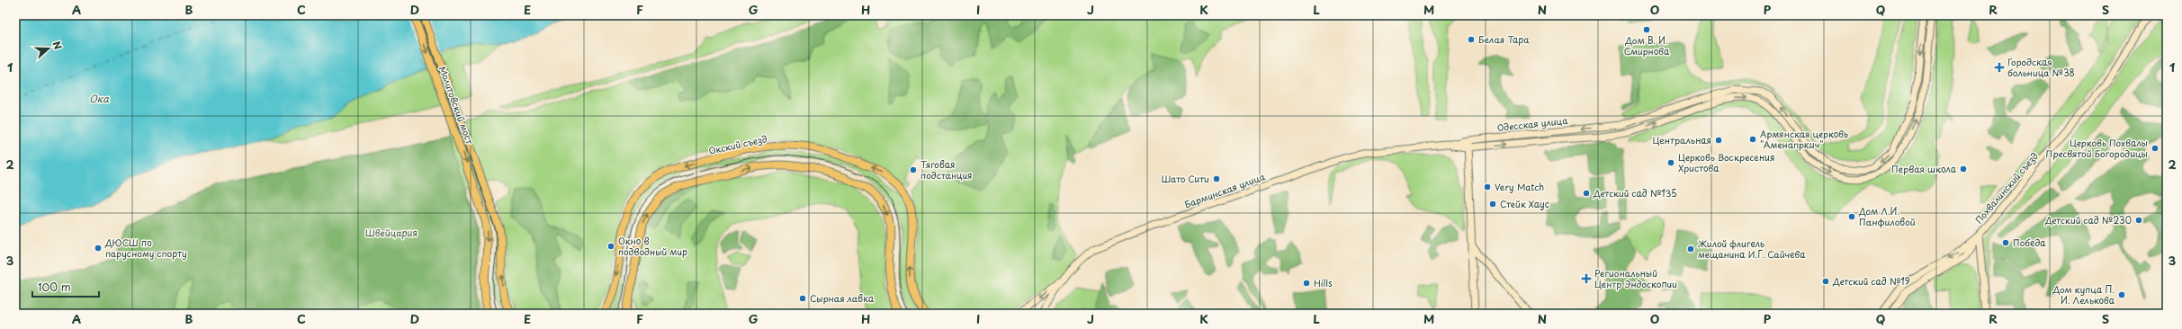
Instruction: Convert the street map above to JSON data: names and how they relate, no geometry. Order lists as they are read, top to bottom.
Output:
{
  "streets": {
    "main road": [
      "Молитовский мост",
      "Одесская улица",
      "Окский съезд",
      "Похвалинский съезд",
      "Барминская улица"
    ]
  },
  "crossings": [
    ["Одесская улица", "Барминская улица"]
  ],
  "water": ["Ока"],
  "parks": ["Швейцария"],
  "places": {
    "other": [
      "Дом В. И. Смирнова",
      "Белая Тара",
      "Армянская церковь \"Аменапркич\"",
      "Центральная",
      "Церковь Похвалы Пресвятой Богородицы",
      "Церковь Воскресения Христова",
      "Первая школа",
      "Тяговая подстанция",
      "Шато Сити",
      "Very Match",
      "Детский сад №135",
      "Стейк Хаус",
      "Дом Л.И. Панфиловой",
      "Детский сад №230",
      "Победа",
      "Окно в подводный мир",
      "ДЮСШ по парусному спорту",
      "Жилой флигель мещанина И.Г. Сайчева",
      "Детский сад №19",
      "Hills",
      "Дом купца П. И. Лелькова",
      "Сырная лавка"
    ],
    "health": ["Городская больница №38", "Региональный Центр Эндоскопии"]
  },
  "scale_bar": "100 m",
  "north": "right",
  "grid": {
    "columns": [
      "A",
      "B",
      "C",
      "D",
      "E",
      "F",
      "G",
      "H",
      "I",
      "J",
      "K",
      "L",
      "M",
      "N",
      "O",
      "P",
      "Q",
      "R",
      "S"
    ],
    "rows": ["1", "2", "3"]
  }
}
